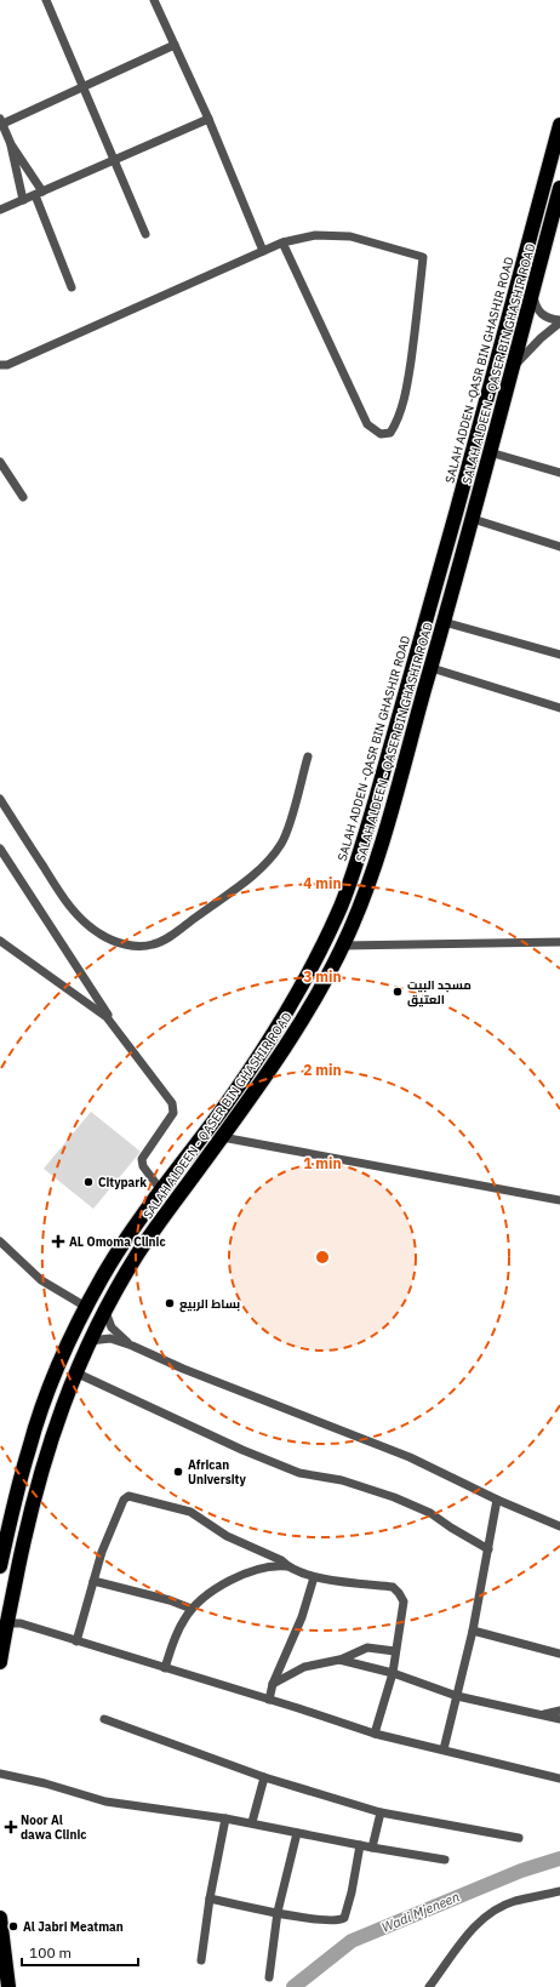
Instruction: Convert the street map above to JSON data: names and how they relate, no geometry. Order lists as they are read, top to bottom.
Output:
{
  "streets": {
    "highway": ["SALAH ALDEEN - QASER BIN GHASHIR ROAD", "SALAH ADDEN -QASR BIN GHASHIR ROAD"]
  },
  "water": ["Wadi Mjeneen"],
  "places": {
    "other": [
      "مسجد البيت العتيق",
      "Citypark",
      "بساط الربيع",
      "African University",
      "Al Jabri Meatman"
    ],
    "health": ["AL Omoma Clinic", "Noor Al dawa Clinic"]
  },
  "scale_bar": "100 m",
  "rings": [
    "4 min",
    "3 min",
    "2 min",
    "1 min"
  ]
}
